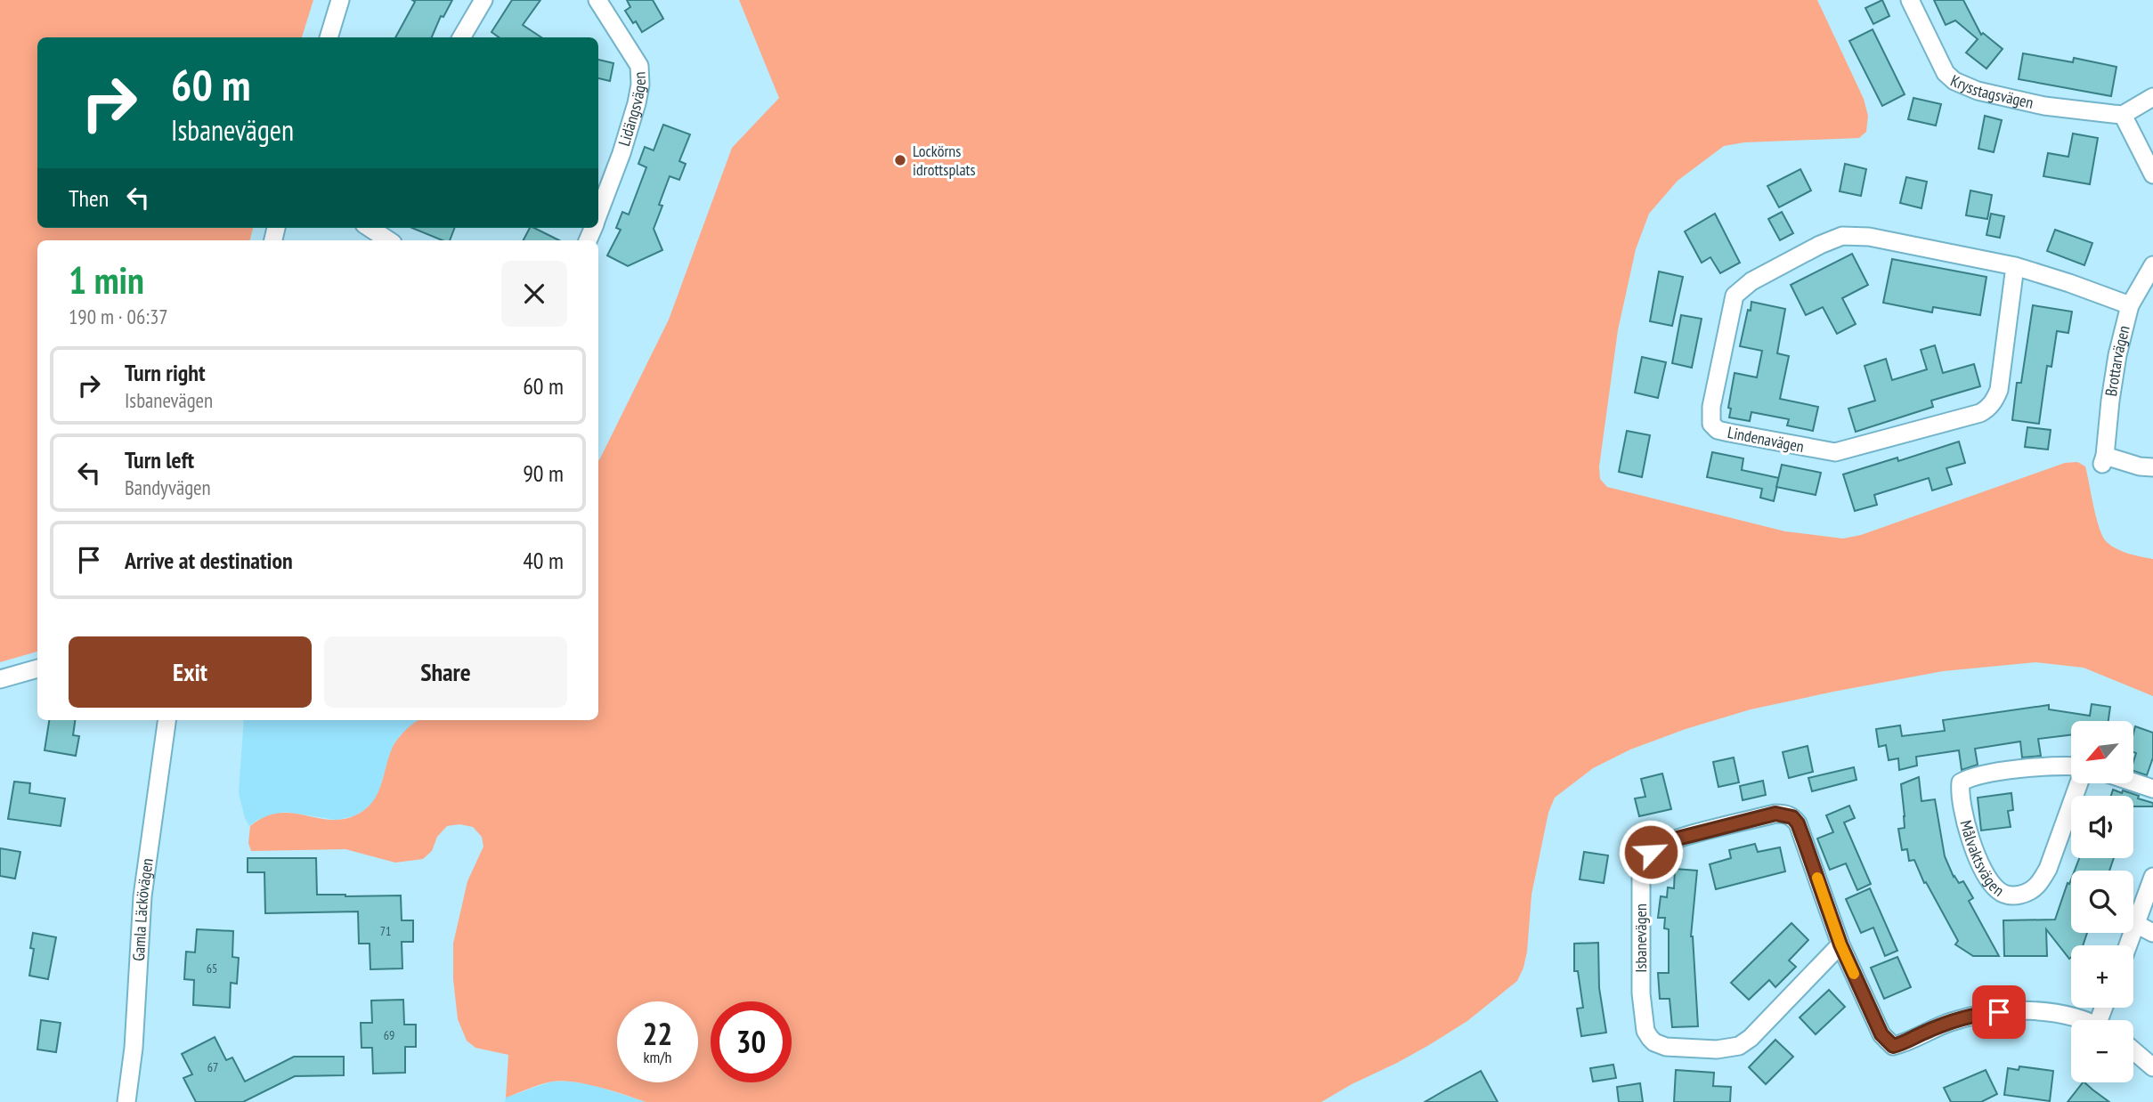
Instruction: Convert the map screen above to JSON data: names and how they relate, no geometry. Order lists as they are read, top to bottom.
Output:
{
  "streets": {
    "street": [
      "Krysstagsvägen",
      "Lidängsvägen",
      "Brottarvägen",
      "Lindenavägen",
      "Målvaktsvägen",
      "Gamla Läckövägen",
      "Isbanevägen"
    ]
  },
  "crossings": [
    ["Brottarvägen", "Lindenavägen"]
  ],
  "places": ["Lockörns idrottsplats"],
  "house_numbers": [
    "71",
    "65",
    "69",
    "67"
  ],
  "north": "bottom left",
  "page": {
    "turn": ["60 m", "Isbanevägen"],
    "then": "Then",
    "heading": ["1 min", "190 m · 06:37"],
    "list": [
      {
        "name": "Turn right",
        "note": "Isbanevägen",
        "value": "60 m"
      },
      {
        "name": "Turn left",
        "note": "Bandyvägen",
        "value": "90 m"
      },
      {
        "name": "Arrive at destination",
        "value": "40 m"
      }
    ],
    "buttons": ["Exit", "Share"],
    "map_buttons": ["+", "−"],
    "speed": "22 km/h",
    "limit": "30"
  }
}
